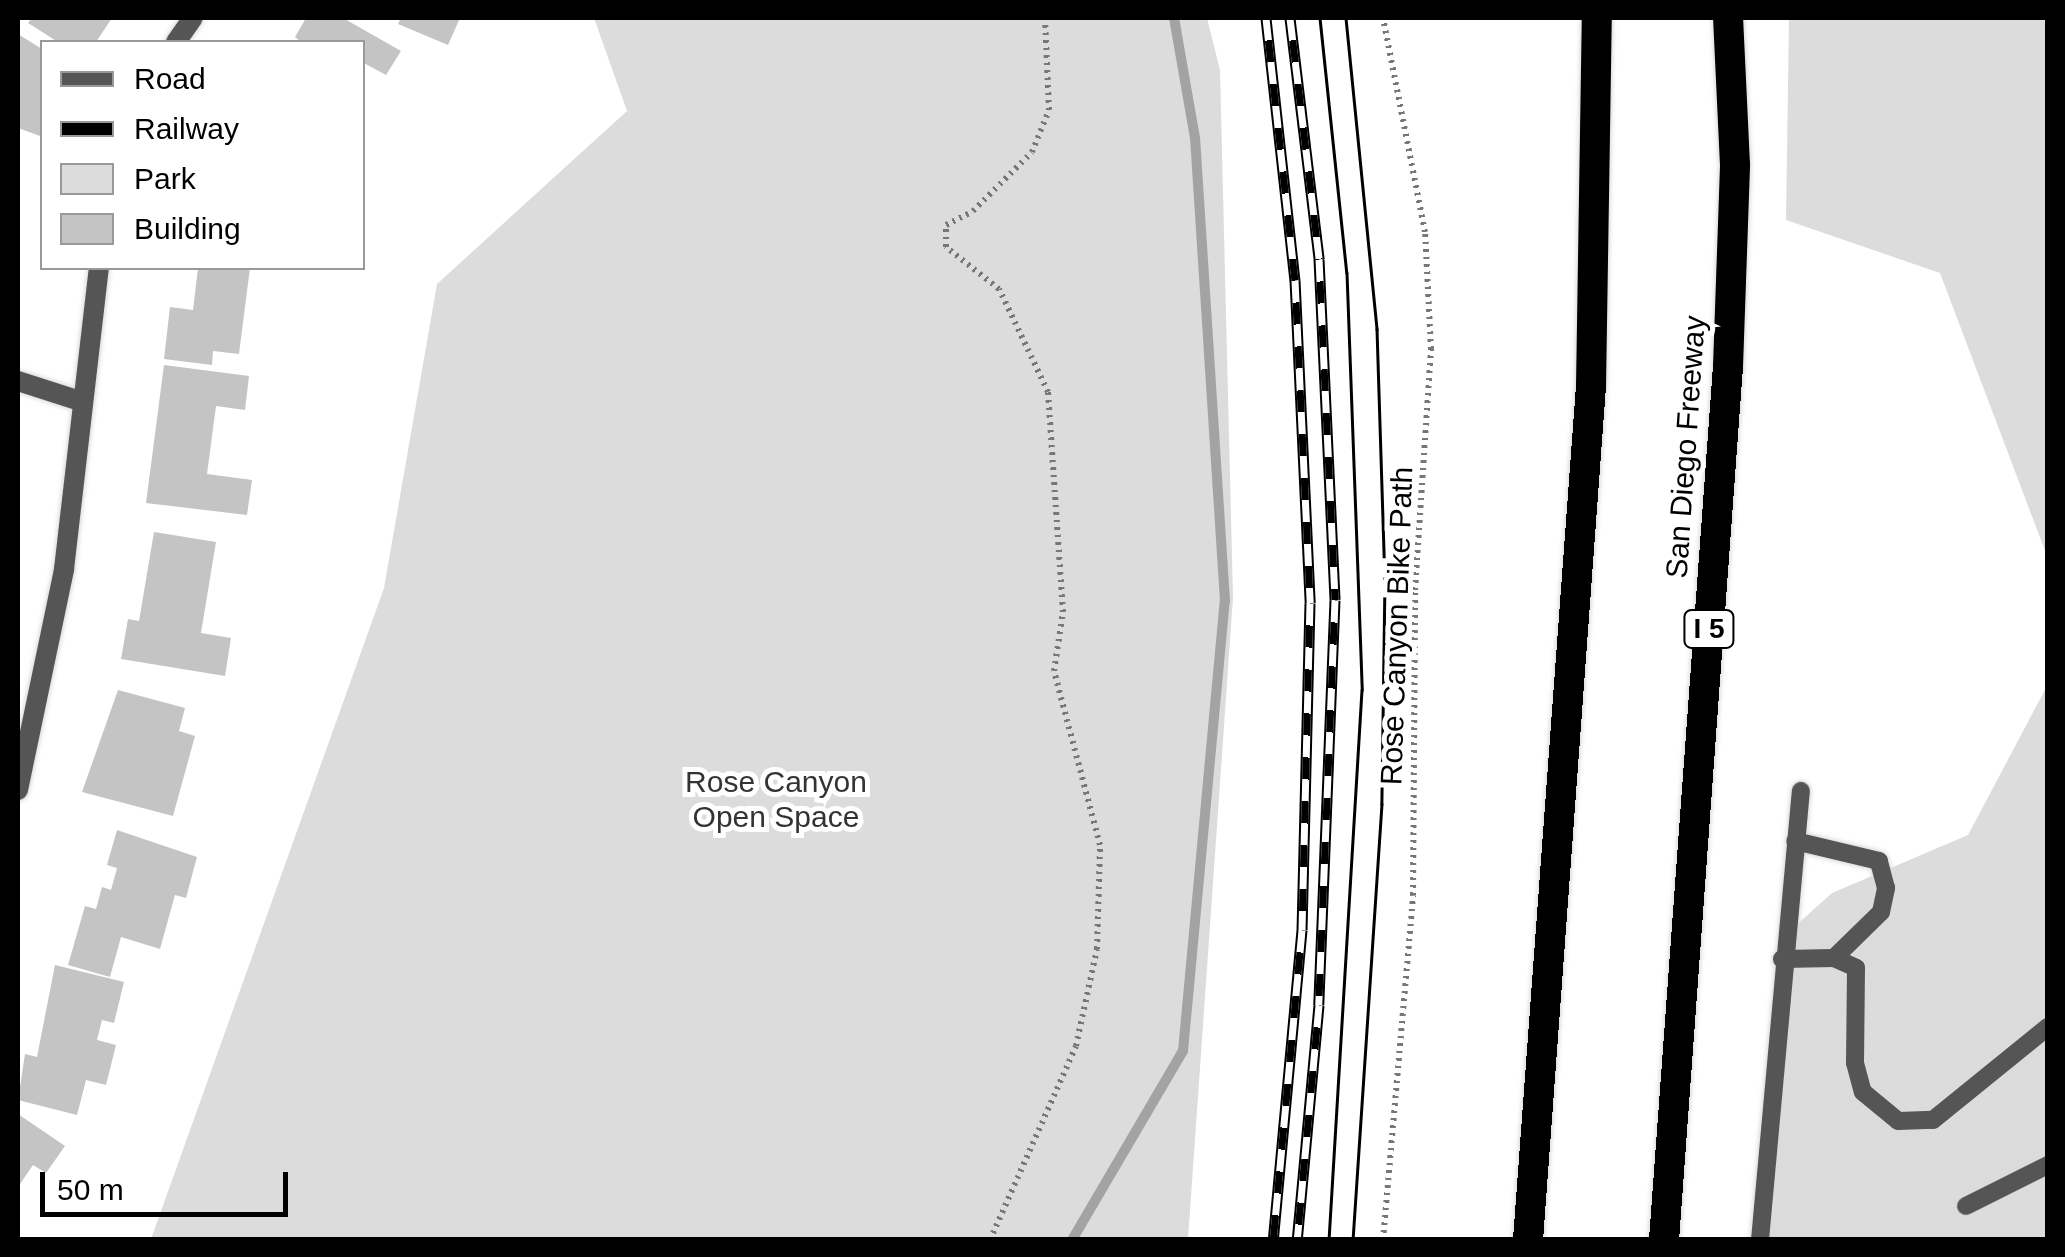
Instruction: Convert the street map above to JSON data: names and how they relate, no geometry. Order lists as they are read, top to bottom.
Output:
{
  "streets": {
    "highway": ["San Diego Freeway", "I 5"],
    "path": ["Rose Canyon Bike Path"]
  },
  "parks": ["Rose Canyon Open Space"],
  "legend": [
    "Road",
    "Railway",
    "Park",
    "Building"
  ],
  "scale_bar": "50 m"
}
